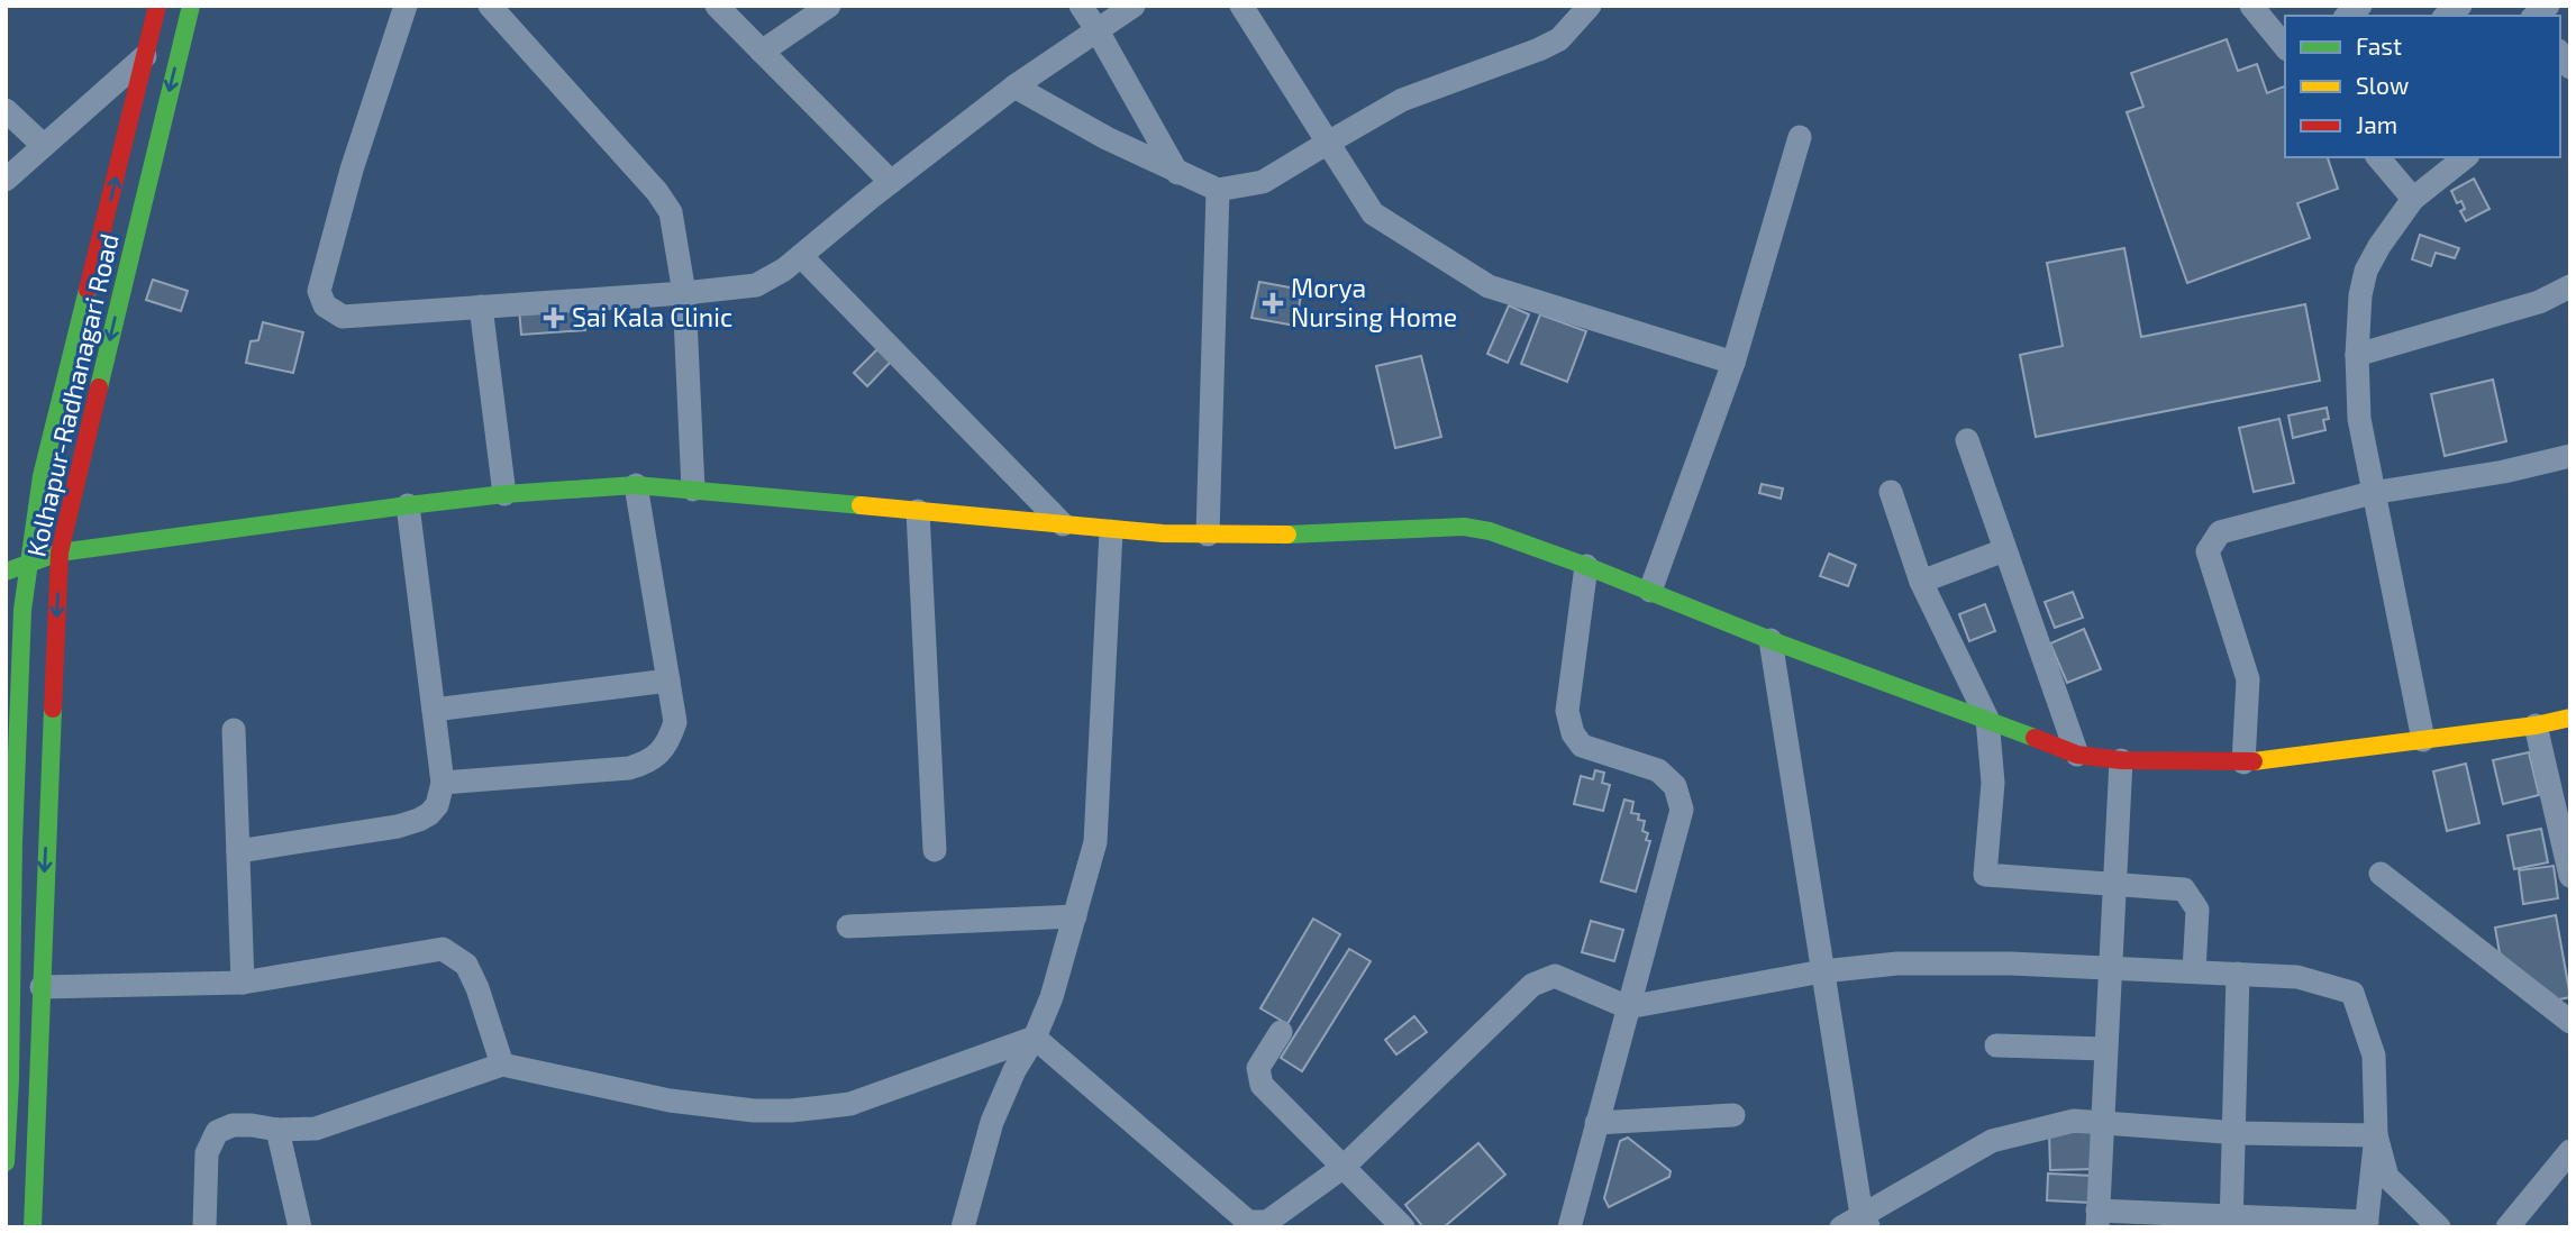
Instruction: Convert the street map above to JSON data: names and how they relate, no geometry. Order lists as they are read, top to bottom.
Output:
{
  "streets": {
    "main road": ["Kolhapur-Radhanagari Road"]
  },
  "places": {
    "health": ["Morya Nursing Home", "Sai Kala Clinic"]
  },
  "legend": ["Fast", "Slow", "Jam"]
}
